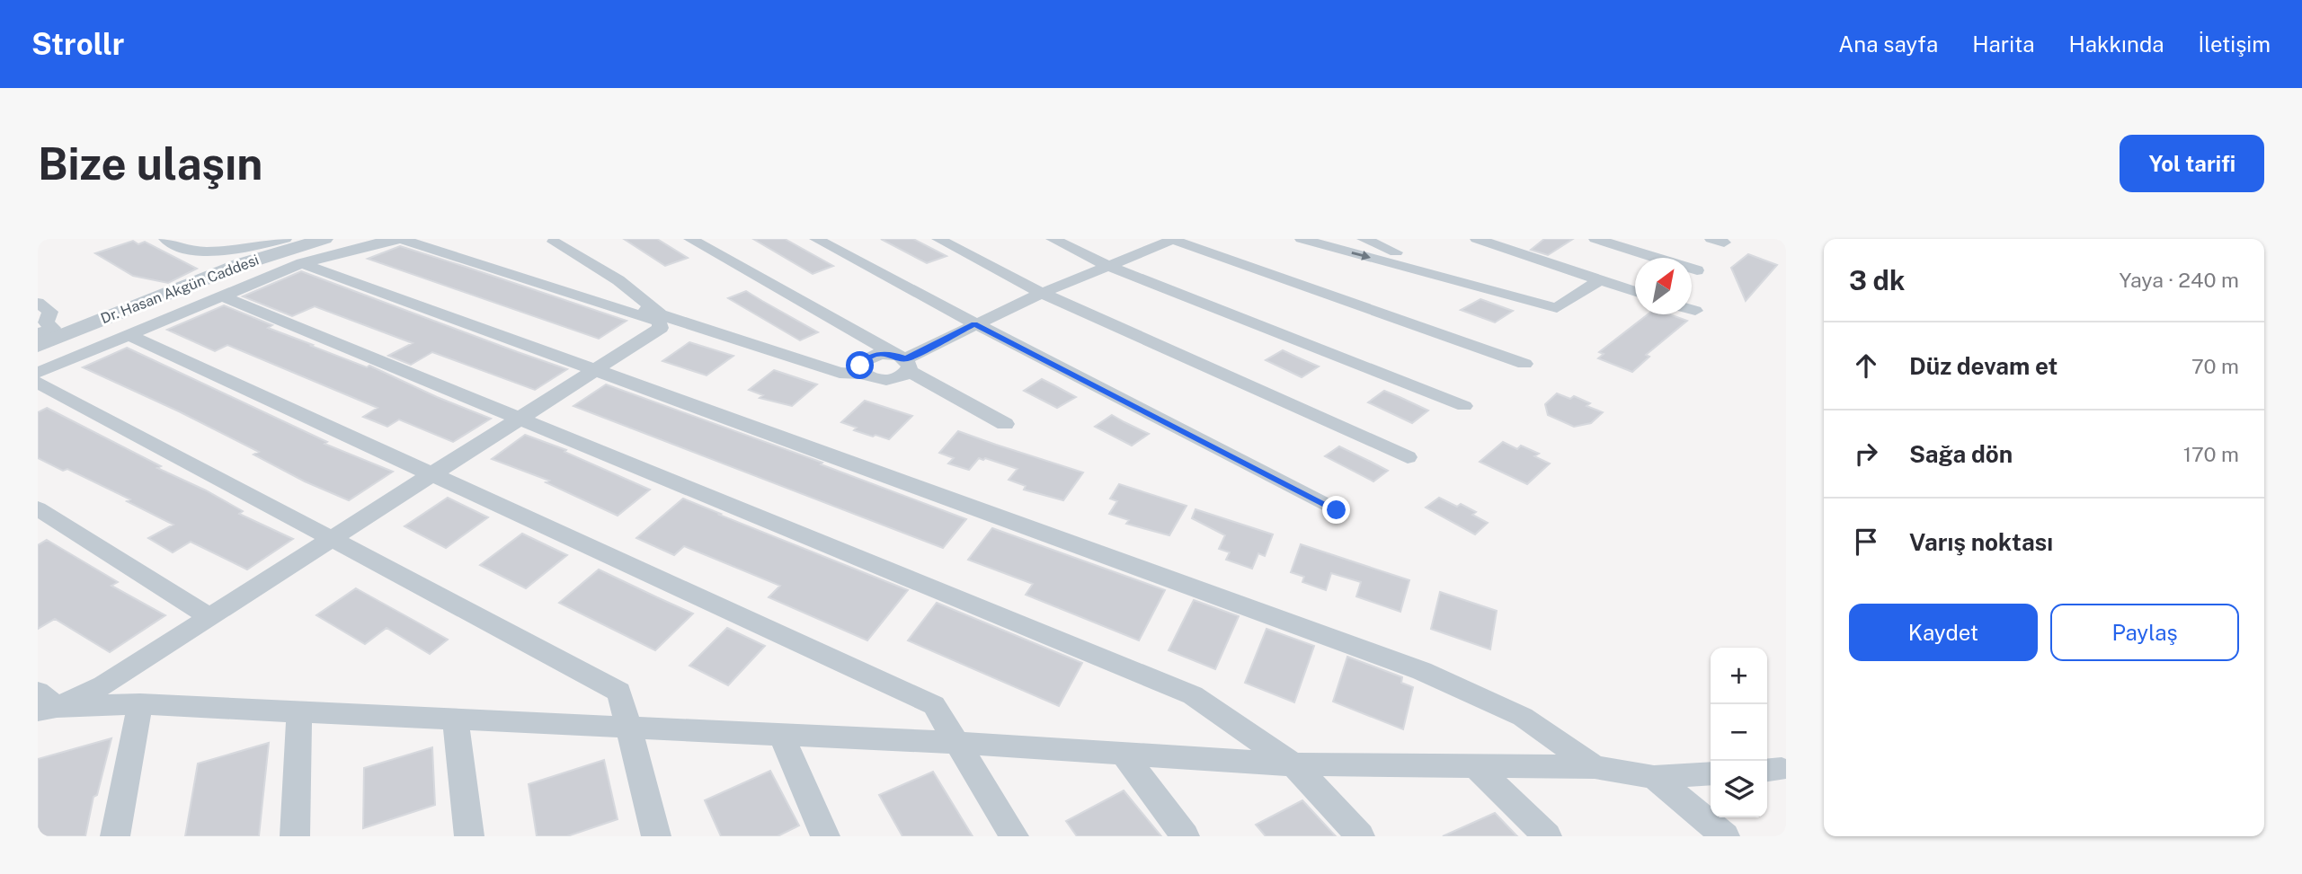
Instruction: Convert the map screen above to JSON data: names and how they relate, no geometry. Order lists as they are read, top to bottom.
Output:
{
  "streets": {
    "street": ["Dr. Hasan Akgün Caddesi"]
  },
  "north": "top right",
  "page": {
    "header": "Strollr",
    "nav": [
      "Ana sayfa",
      "Harita",
      "Hakkında",
      "İletişim"
    ],
    "buttons": [
      "Yol tarifi",
      ["Kaydet", "Paylaş"]
    ],
    "title": "Bize ulaşın",
    "heading": ["3 dk", "Yaya · 240 m"],
    "list": [
      ["Düz devam et", "70 m"],
      ["Sağa dön", "170 m"],
      "Varış noktası"
    ],
    "map_buttons": ["+", "−"]
  }
}
